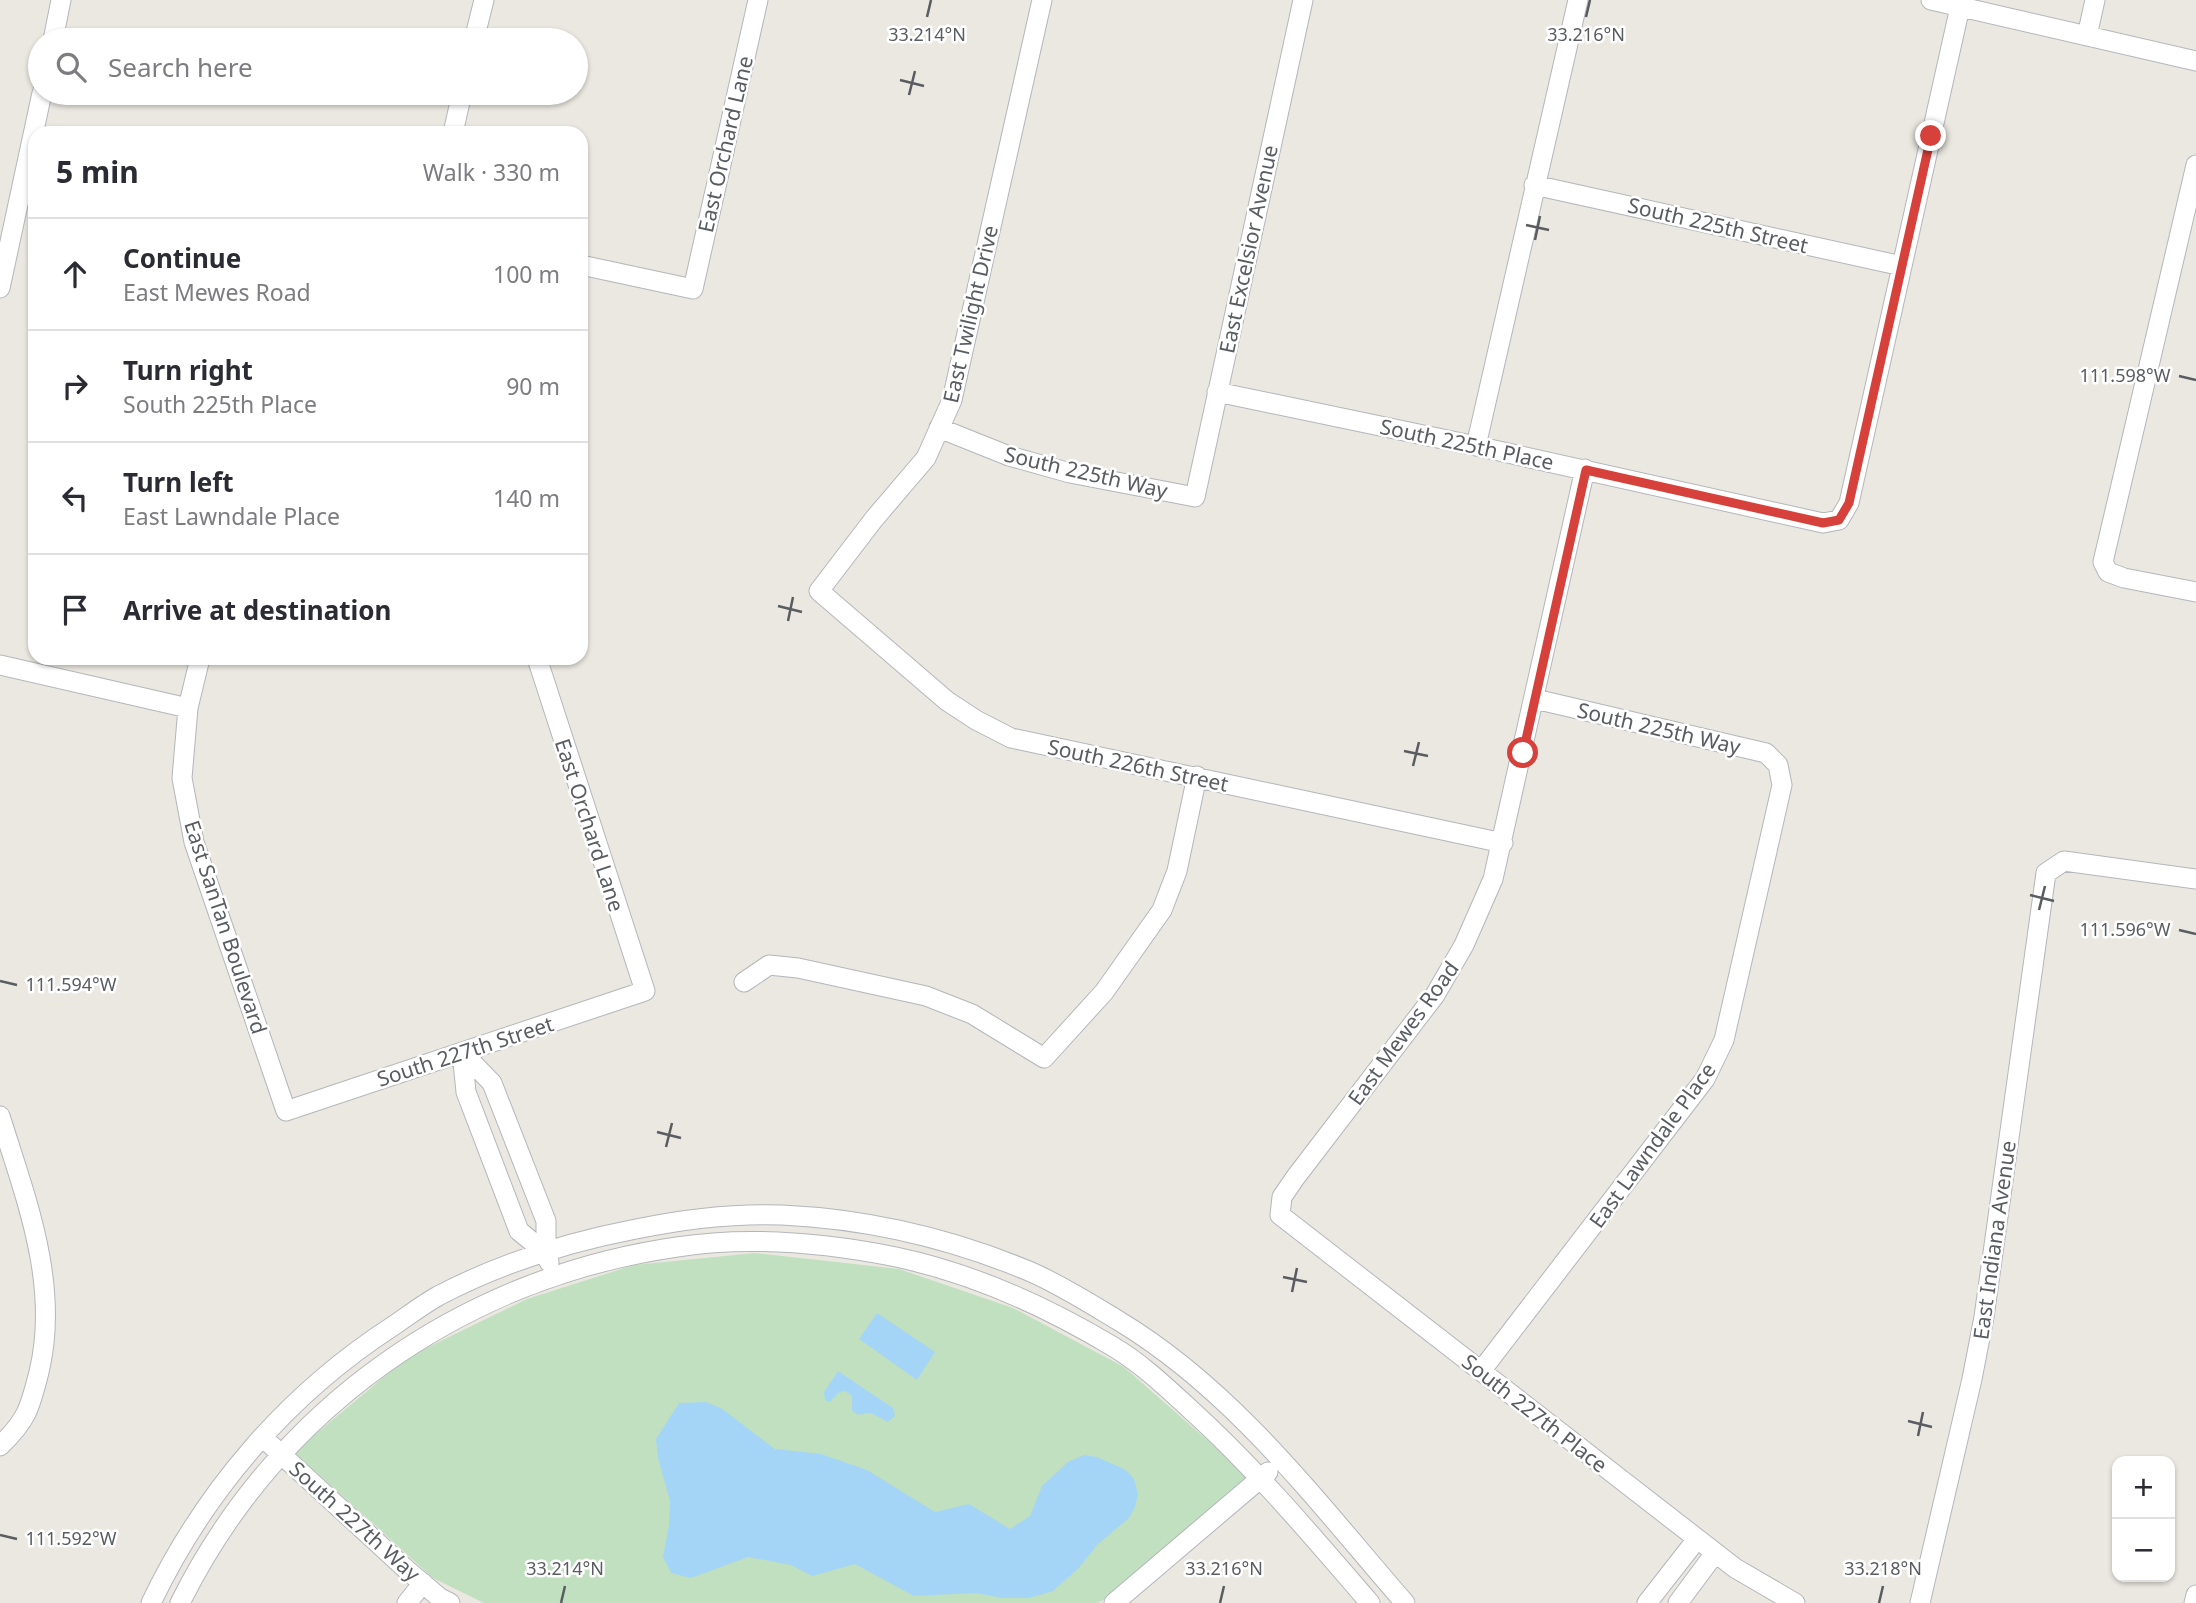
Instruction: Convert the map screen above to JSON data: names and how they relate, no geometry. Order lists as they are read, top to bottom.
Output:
{
  "streets": {
    "street": [
      "East Orchard Lane",
      "South 225th Street",
      "East Excelsior Avenue",
      "East Twilight Drive",
      "South 225th Place",
      "South 225th Way",
      "South 226th Street",
      "East SanTan Boulevard",
      "East Mewes Road",
      "South 227th Street",
      "East Lawndale Place",
      "East Indiana Avenue",
      "South 227th Place",
      "South 227th Way"
    ]
  },
  "crossings": [
    ["East Orchard Lane", "South 227th Street"],
    ["South 225th Street", "South 225th Place"],
    ["East Excelsior Avenue", "South 225th Place"],
    ["East Excelsior Avenue", "South 225th Way"],
    ["East Twilight Drive", "South 225th Way"],
    ["East Twilight Drive", "South 226th Street"],
    ["South 225th Place", "East Mewes Road"],
    ["South 225th Way", "East Mewes Road"],
    ["South 225th Way", "East Lawndale Place"],
    ["South 226th Street", "East Mewes Road"],
    ["East SanTan Boulevard", "South 227th Street"],
    ["East Mewes Road", "South 227th Place"],
    ["East Lawndale Place", "South 227th Place"]
  ],
  "page": {
    "search": "Search here",
    "heading": ["5 min", "Walk · 330 m"],
    "list": [
      ["Continue", "East Mewes Road", "100 m"],
      ["Turn right", "South 225th Place", "90 m"],
      ["Turn left", "East Lawndale Place", "140 m"],
      "Arrive at destination"
    ],
    "map_buttons": ["+", "−"]
  },
  "coordinates": [
    "33.214°N",
    "33.216°N",
    "111.598°W",
    "111.596°W",
    "111.594°W",
    "111.592°W",
    "33.218°N"
  ]
}
